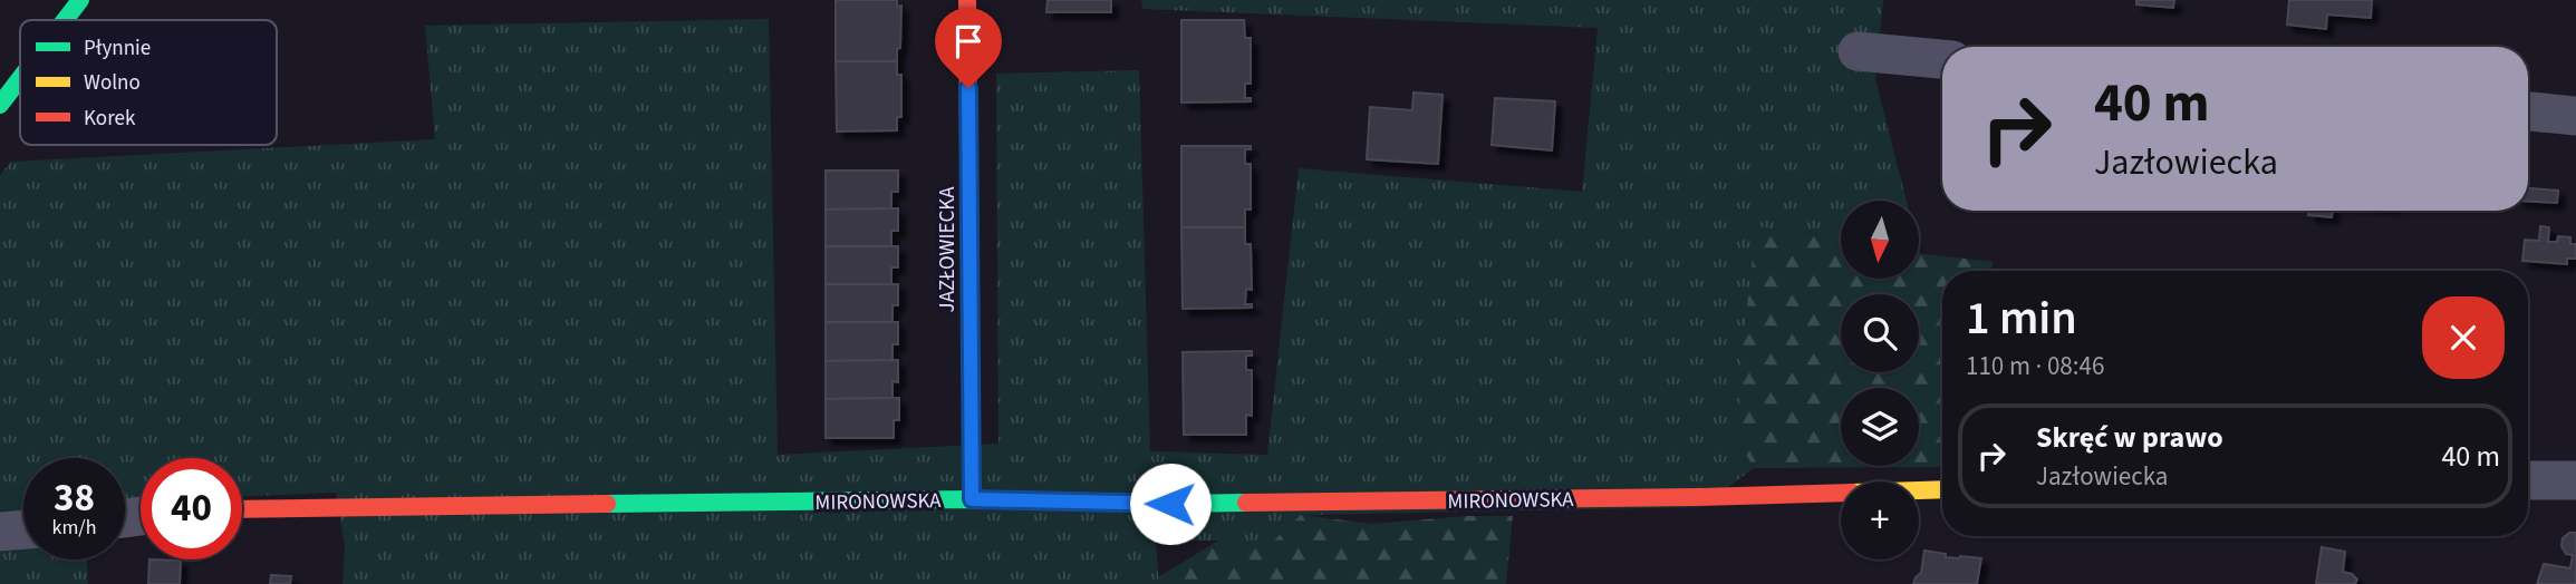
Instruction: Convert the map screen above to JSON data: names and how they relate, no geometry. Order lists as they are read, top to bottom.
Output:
{
  "streets": {
    "street": ["JAZŁOWIECKA", "MIRONOWSKA"]
  },
  "crossings": [
    ["JAZŁOWIECKA", "MIRONOWSKA"]
  ],
  "legend": ["Płynnie", "Wolno", "Korek"],
  "north": "bottom",
  "page": {
    "turn": ["40 m", "Jazłowiecka"],
    "map_buttons": "+",
    "heading": ["1 min", "110 m · 08:46"],
    "list": [
      {
        "name": "Skręć w prawo",
        "note": "Jazłowiecka",
        "value": "40 m"
      }
    ],
    "speed": "38 km/h",
    "limit": "40"
  }
}
